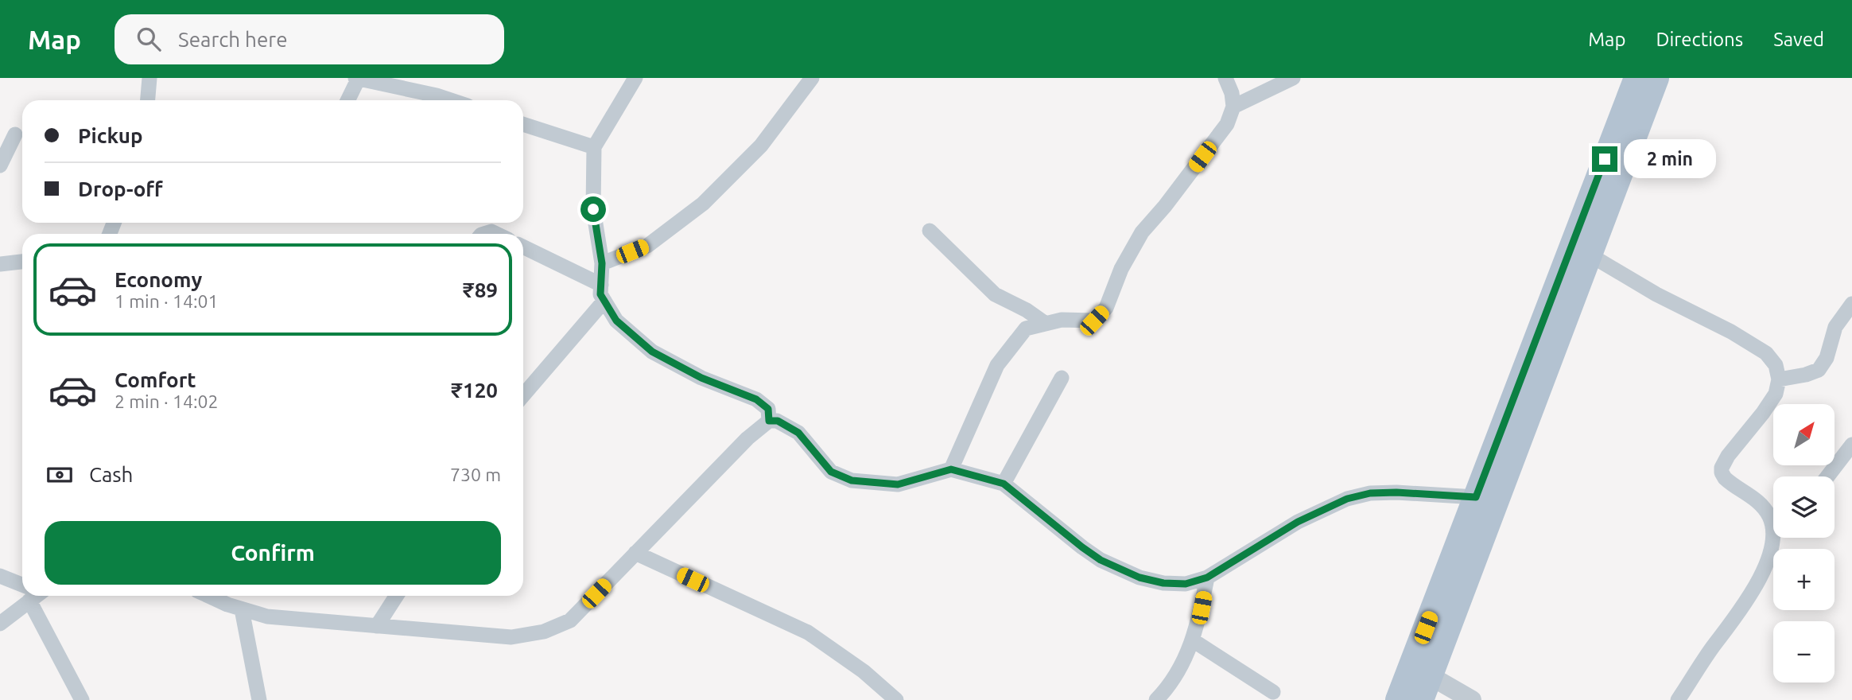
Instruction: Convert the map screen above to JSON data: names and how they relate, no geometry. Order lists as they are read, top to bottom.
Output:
{
  "north": "top right",
  "page": {
    "header": "Map",
    "search": "Search here",
    "nav": ["Map", "Directions", "Saved"],
    "banner": ["Pickup", "Drop-off"],
    "bubble": "2 min",
    "list": [
      {
        "name": "Economy",
        "note": "1 min · 14:01",
        "value": "₹89"
      },
      {
        "name": "Comfort",
        "note": "2 min · 14:02",
        "value": "₹120"
      }
    ],
    "map_buttons": ["+", "−"],
    "pay": ["Cash", "730 m"],
    "buttons": "Confirm"
  }
}
